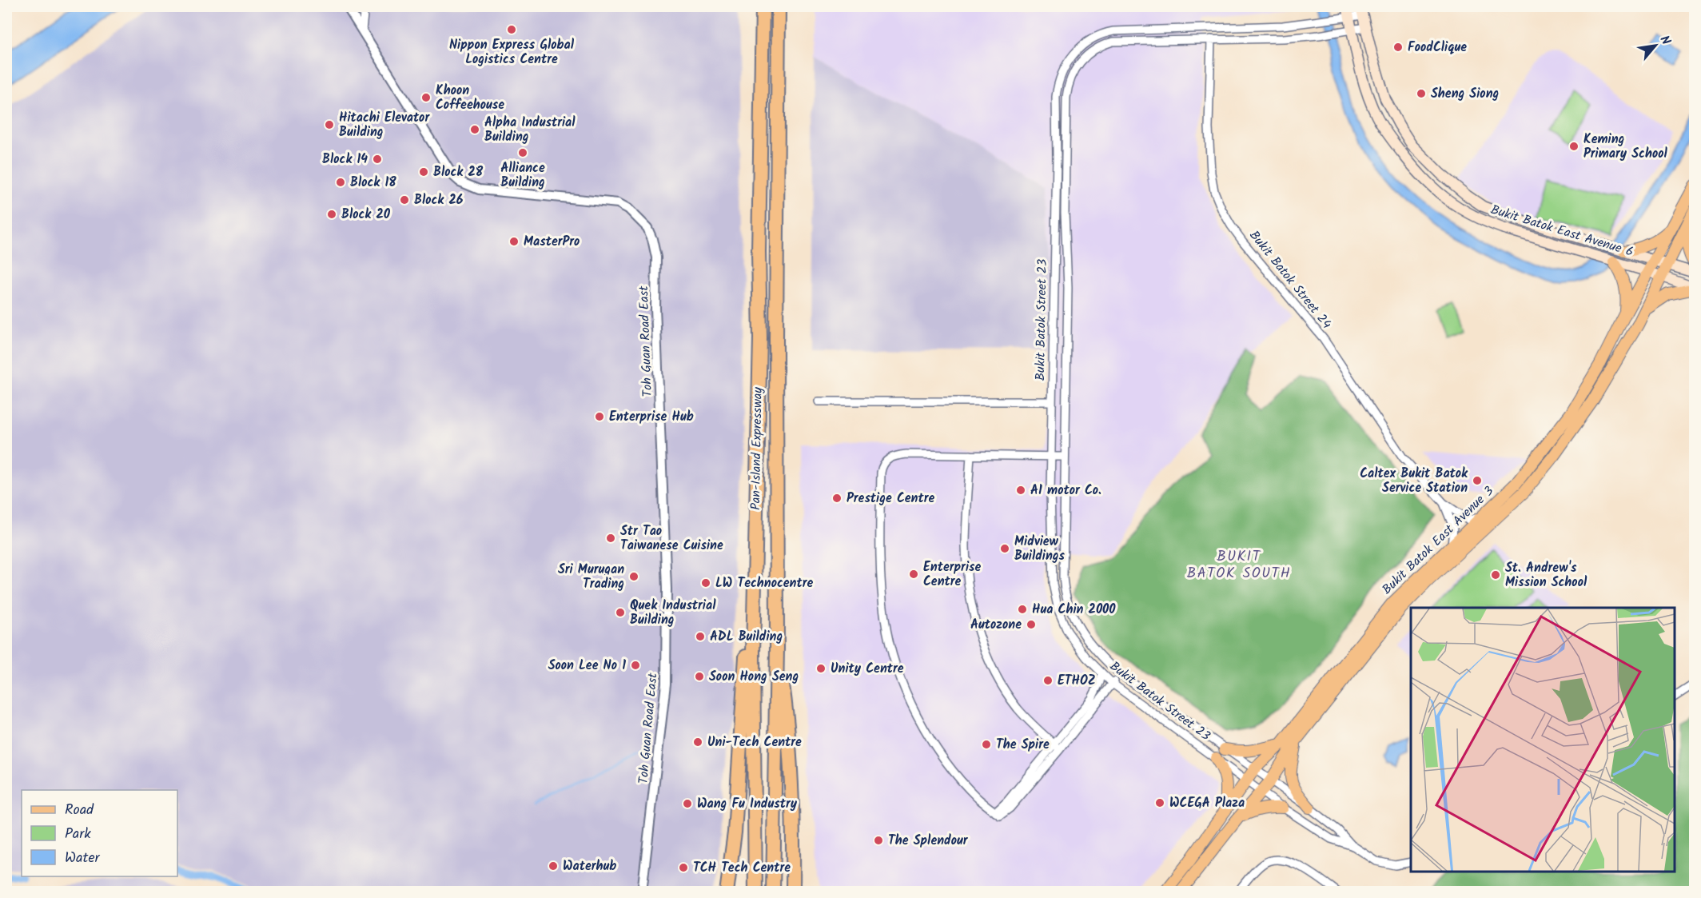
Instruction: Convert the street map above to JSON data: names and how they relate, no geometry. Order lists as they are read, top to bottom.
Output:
{
  "streets": {
    "highway": ["Pan-Island Expressway"],
    "main road": ["Bukit Batok East Avenue 6", "Bukit Batok East Avenue 3"],
    "street": ["Bukit Batok Street 24", "Bukit Batok Street 23", "Toh Guan Road East"]
  },
  "crossings": [
    ["Bukit Batok East Avenue 6", "Bukit Batok Street 23"],
    ["Bukit Batok East Avenue 6", "Bukit Batok East Avenue 3"],
    ["Bukit Batok Street 24", "Bukit Batok Street 23"],
    ["Bukit Batok Street 24", "Bukit Batok East Avenue 3"],
    ["Bukit Batok Street 23", "Bukit Batok East Avenue 3"]
  ],
  "districts": ["BUKIT BATOK SOUTH"],
  "places": [
    "Nippon Express Global Logistics Centre",
    "FoodClique",
    "Sheng Siong",
    "Khoon Coffeehouse",
    "Hitachi Elevator Building",
    "Alpha Industrial Building",
    "Keming Primary School",
    "Alliance Building",
    "Block 14",
    "Block 28",
    "Block 18",
    "Block 26",
    "Block 20",
    "MasterPro",
    "Enterprise Hub",
    "Caltex Bukit Batok Service Station",
    "A1 motor Co.",
    "Prestige Centre",
    "Str Tao Taiwanese Cuisine",
    "Midview Buildings",
    "Enterprise Centre",
    "St. Andrew's Mission School",
    "Sri Murugan Trading",
    "LW Technocentre",
    "Hua Chin 2000",
    "Quek Industrial Building",
    "Autozone",
    "ADL Building",
    "Soon Lee No 1",
    "Unity Centre",
    "Soon Hong Seng",
    "ETHOZ",
    "Uni-Tech Centre",
    "The Spire",
    "WCEGA Plaza",
    "Wang Fu Industry",
    "The Splendour",
    "Waterhub",
    "TCH Tech Centre"
  ],
  "legend": ["Road", "Park", "Water"],
  "north": "top right"
}
